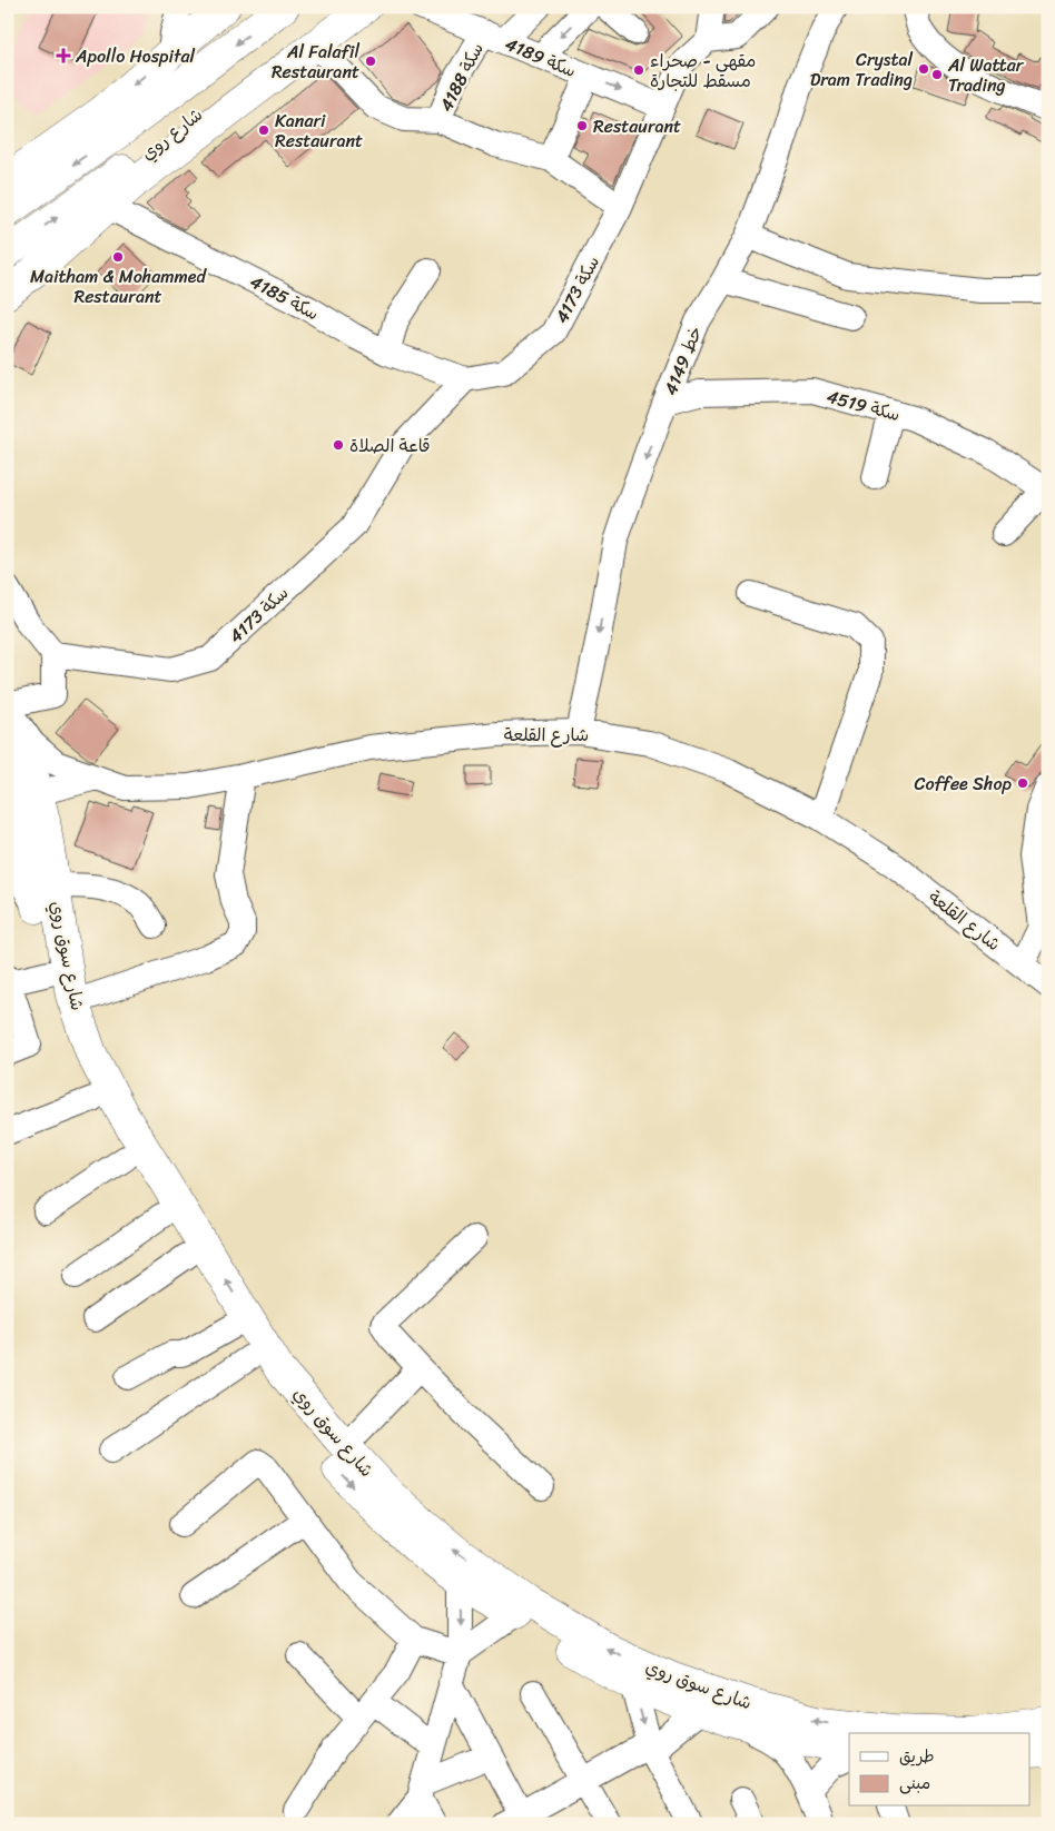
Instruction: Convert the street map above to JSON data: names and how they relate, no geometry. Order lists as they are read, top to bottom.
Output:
{
  "streets": {
    "main road": ["شارع روي", "شارع سوق روي"],
    "street": [
      "سكة 4189",
      "سكة 4188",
      "سكة 4173",
      "سكة 4185",
      "4149 خط",
      "سكة 4519",
      "شارع القلعة"
    ]
  },
  "crossings": [
    ["سكة 4189", "سكة 4188"],
    ["سكة 4189", "سكة 4173"],
    ["سكة 4173", "سكة 4185"],
    ["4149 خط", "سكة 4519"],
    ["4149 خط", "شارع القلعة"],
    ["شارع القلعة", "شارع سوق روي"]
  ],
  "one_way": ["4149 خط"],
  "places": {
    "health": ["Apollo Hospital"],
    "other": [
      "Al Falafil Restaurant",
      "Crystal Dram Trading",
      "مقهى - صحراء مسقط للتجارة",
      "Al Wattar Trading",
      "Restaurant",
      "Kanari Restaurant",
      "Maitham & Mohammed Restaurant",
      "قاعة الصلاة",
      "Coffee Shop"
    ]
  },
  "legend": ["طريق", "مبنى"]
}
